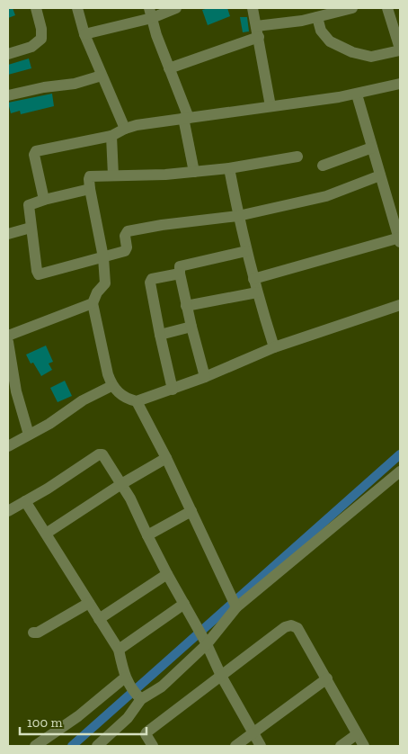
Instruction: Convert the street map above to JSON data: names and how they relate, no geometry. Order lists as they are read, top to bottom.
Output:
{
  "scale_bar": "100 m"
}
